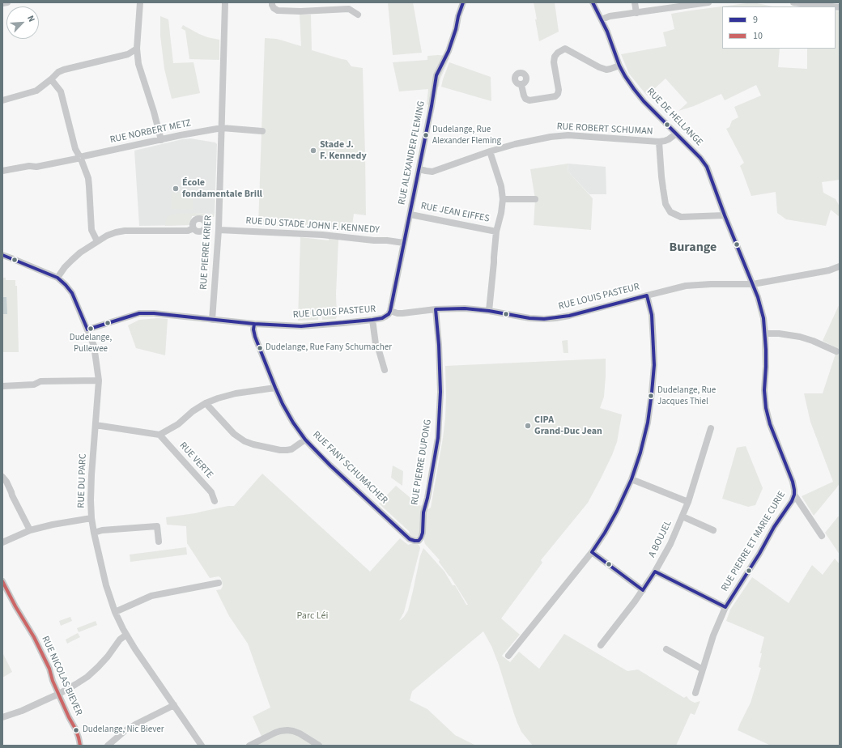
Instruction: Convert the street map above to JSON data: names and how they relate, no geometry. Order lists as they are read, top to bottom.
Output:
{
  "streets": {
    "street": [
      "RUE DE HELLANGE",
      "RUE ROBERT SCHUMAN",
      "RUE NORBERT METZ",
      "RUE ALEXANDER FLEMING",
      "RUE JEAN EIFFES",
      "RUE DU STADE JOHN F. KENNEDY",
      "RUE PIERRE KRIER",
      "RUE LOUIS PASTEUR",
      "RUE VERTE",
      "RUE PIERRE DUPONG",
      "RUE FANY SCHUMACHER",
      "RUE DU PARC",
      "A BOUJEL",
      "RUE PIERRE ET MARIE CURIE",
      "RUE NICOLAS BIEVER"
    ]
  },
  "crossings": [
    ["RUE DE HELLANGE", "RUE ROBERT SCHUMAN"],
    ["RUE DE HELLANGE", "RUE LOUIS PASTEUR"],
    ["RUE DE HELLANGE", "RUE PIERRE ET MARIE CURIE"],
    ["RUE ROBERT SCHUMAN", "RUE ALEXANDER FLEMING"],
    ["RUE NORBERT METZ", "RUE PIERRE KRIER"],
    ["RUE ALEXANDER FLEMING", "RUE JEAN EIFFES"],
    ["RUE ALEXANDER FLEMING", "RUE DU STADE JOHN F. KENNEDY"],
    ["RUE ALEXANDER FLEMING", "RUE LOUIS PASTEUR"],
    ["RUE DU STADE JOHN F. KENNEDY", "RUE PIERRE KRIER"],
    ["RUE PIERRE KRIER", "RUE LOUIS PASTEUR"],
    ["RUE LOUIS PASTEUR", "RUE PIERRE DUPONG"],
    ["RUE LOUIS PASTEUR", "RUE FANY SCHUMACHER"],
    ["RUE LOUIS PASTEUR", "RUE DU PARC"],
    ["RUE LOUIS PASTEUR", "RUE PIERRE ET MARIE CURIE"],
    ["RUE PIERRE DUPONG", "RUE FANY SCHUMACHER"]
  ],
  "districts": ["Burange"],
  "parks": ["Parc Léi"],
  "places": [
    "Dudelange, Rue Alexander Fleming",
    "Stade J. F. Kennedy",
    "École fondamentale Brill",
    "Dudelange, Pullewee",
    "Dudelange, Rue Fany Schumacher",
    "Dudelange, Rue Jacques Thiel",
    "CIPA Grand-Duc Jean",
    "Dudelange, Nic Biever"
  ],
  "lines": ["transit line 9", "transit line 10"],
  "legend": ["9", "10"],
  "north": "top right"
}
